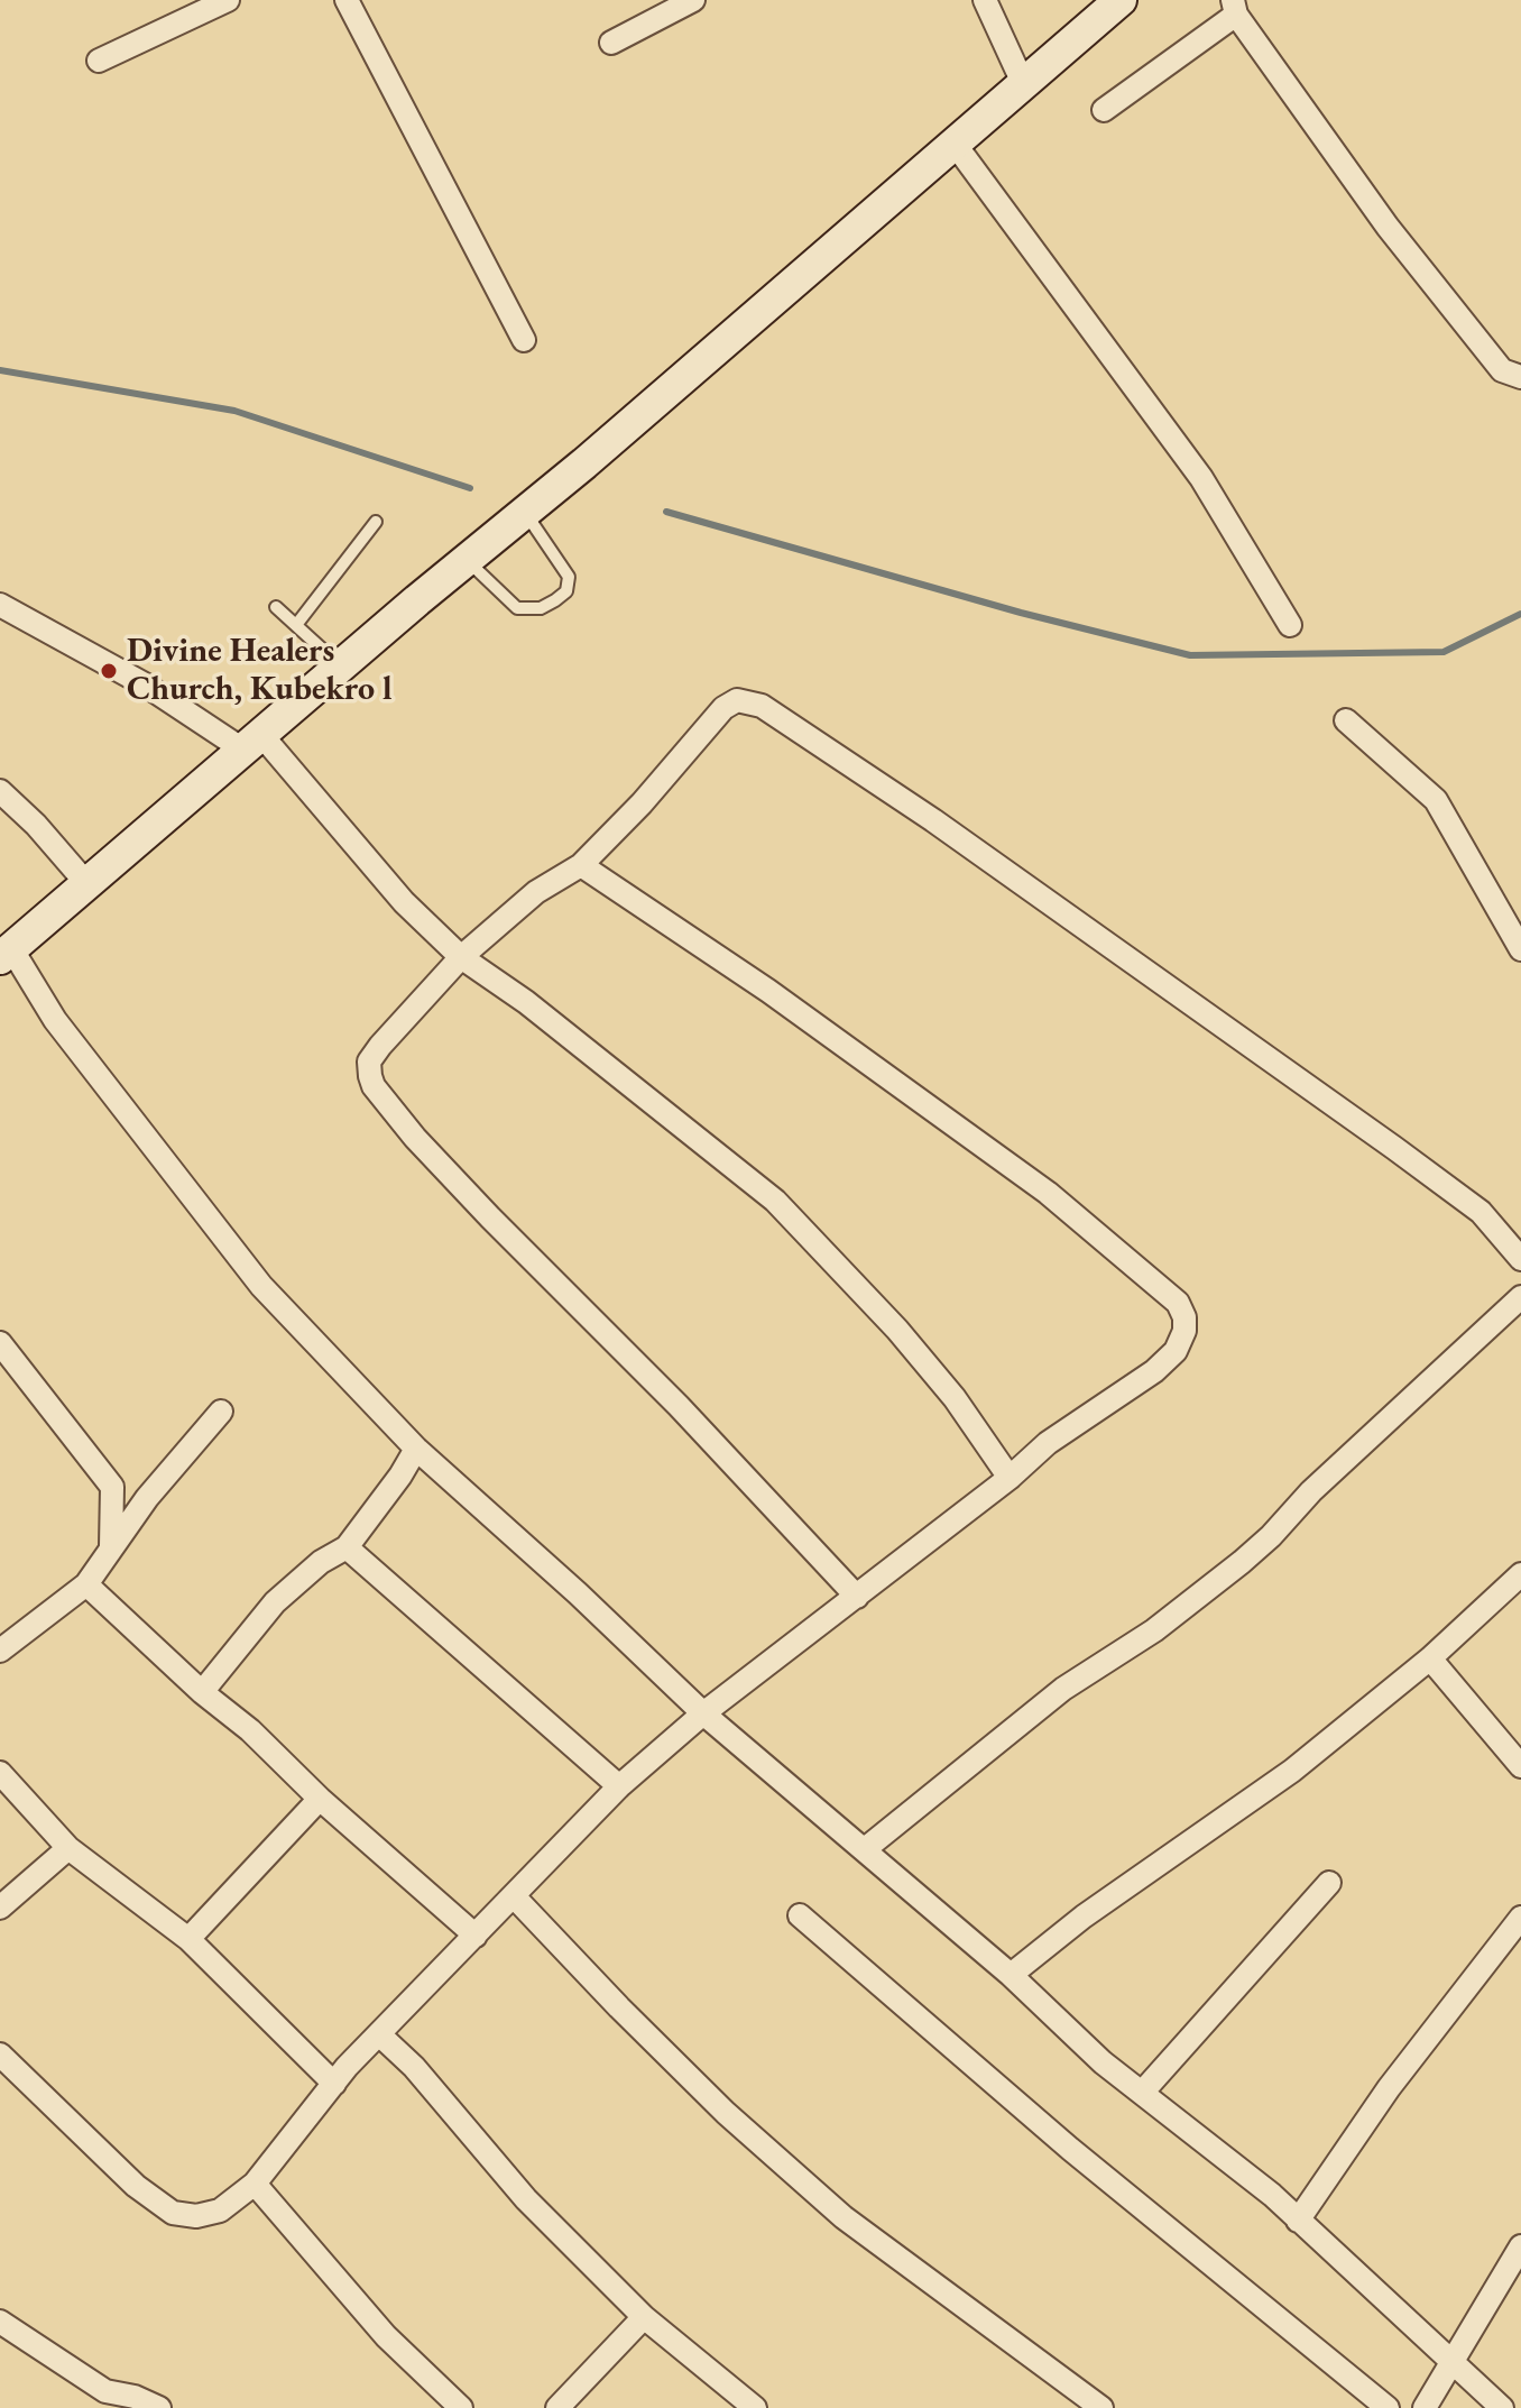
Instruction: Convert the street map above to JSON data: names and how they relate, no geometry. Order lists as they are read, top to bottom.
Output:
{
  "places": ["Divine Healers Church, Kubekro l"]
}
